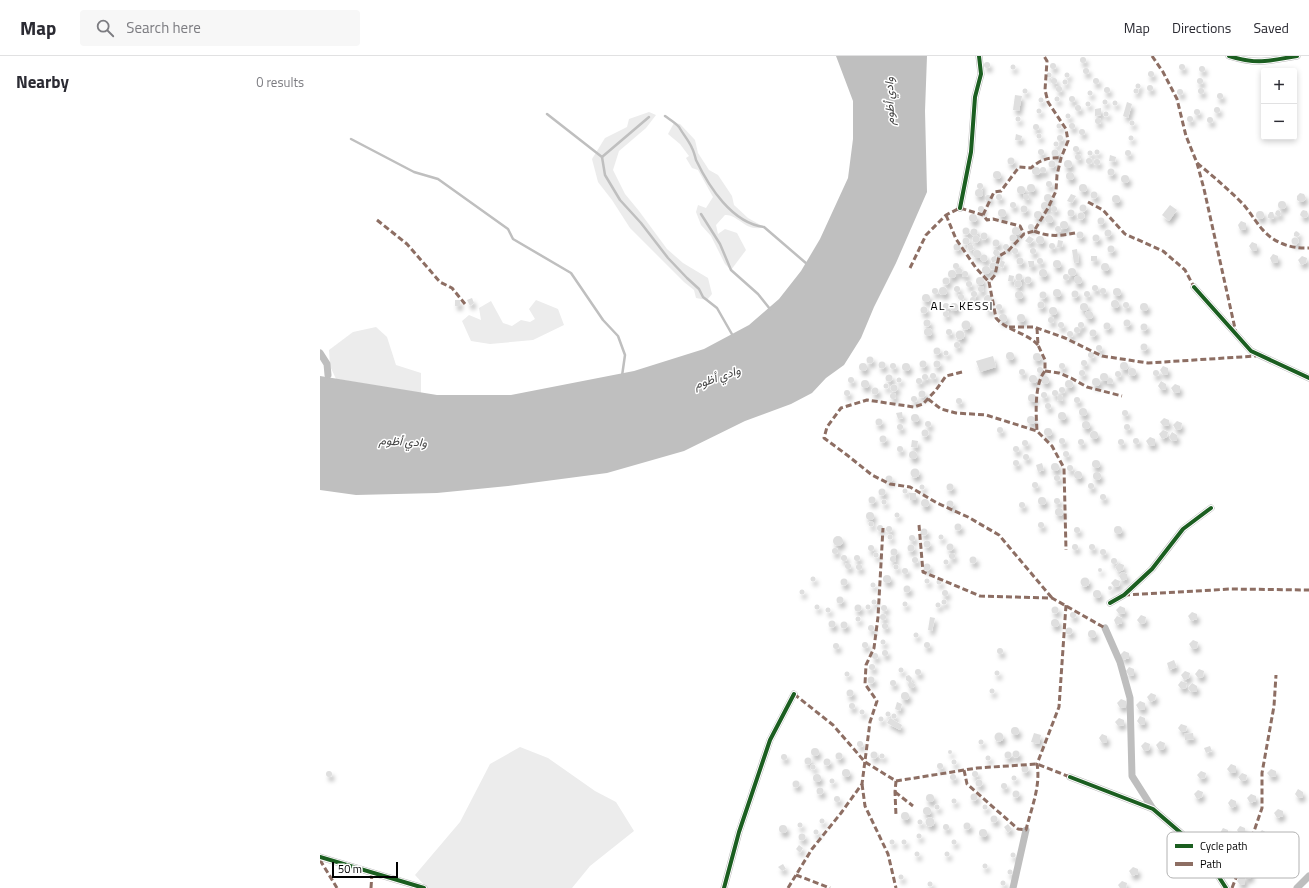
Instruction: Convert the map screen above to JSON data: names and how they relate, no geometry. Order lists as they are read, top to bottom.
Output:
{
  "districts": ["AL - KESSI"],
  "water": ["وادي أظوم"],
  "legend": ["Cycle path", "Path"],
  "scale_bar": "50 m",
  "page": {
    "header": "Map",
    "search": "Search here",
    "nav": ["Map", "Directions", "Saved"],
    "heading": ["Nearby", "0 results"],
    "map_buttons": ["+", "−"],
    "scale": "50 m"
  }
}
